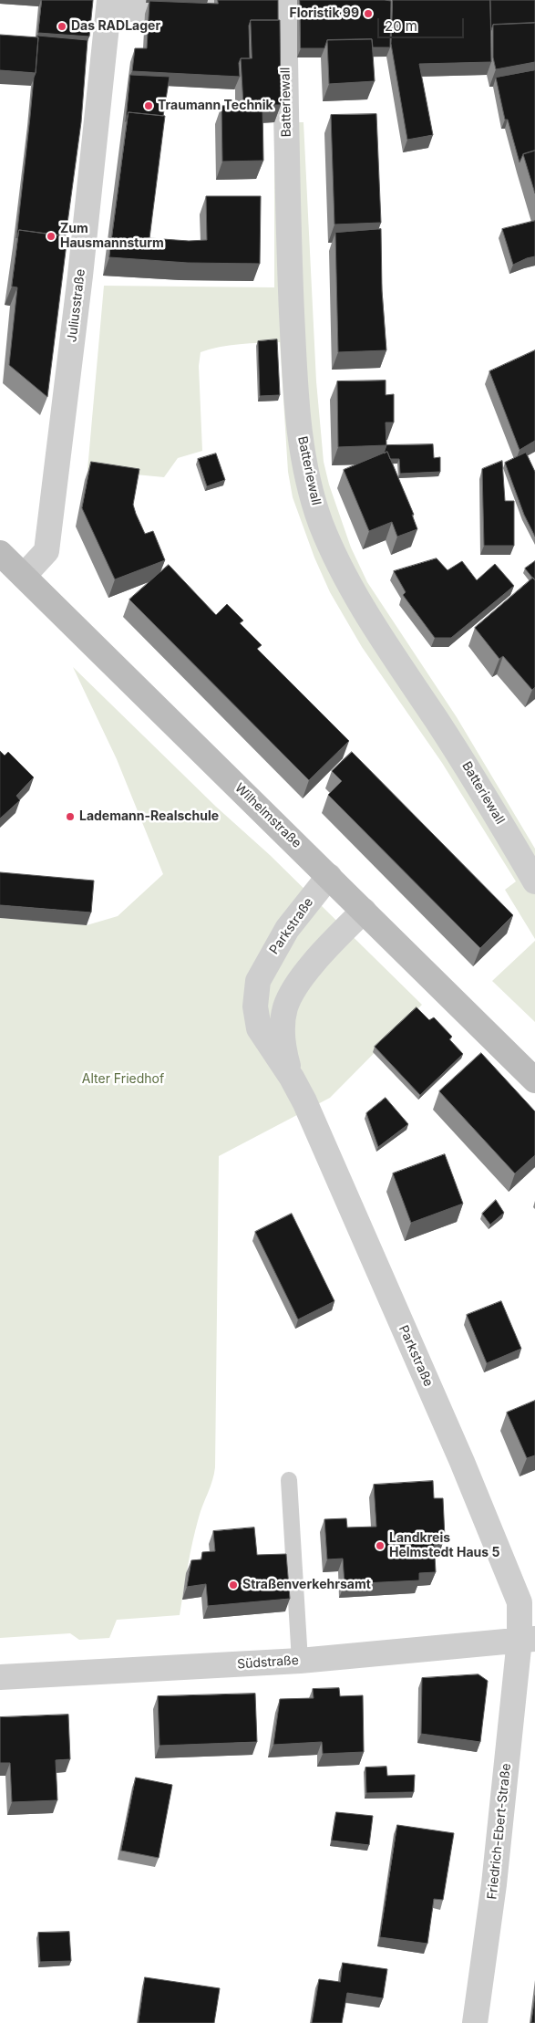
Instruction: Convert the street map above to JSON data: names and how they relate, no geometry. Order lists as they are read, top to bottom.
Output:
{
  "streets": {
    "main road": ["Wilhelmstraße"],
    "street": [
      "Batteriewall",
      "Juliusstraße",
      "Parkstraße",
      "Südstraße",
      "Friedrich-Ebert-Straße"
    ]
  },
  "crossings": [
    ["Juliusstraße", "Wilhelmstraße"],
    ["Wilhelmstraße", "Parkstraße"],
    ["Parkstraße", "Südstraße"],
    ["Parkstraße", "Friedrich-Ebert-Straße"],
    ["Südstraße", "Friedrich-Ebert-Straße"]
  ],
  "parks": ["Alter Friedhof"],
  "places": [
    "Floristik 99",
    "Das RADLager",
    "Traumann Technik",
    "Zum Hausmannsturm",
    "Lademann-Realschule",
    "Landkreis Helmstedt Haus 5",
    "Straßenverkehrsamt"
  ],
  "scale_bar": "20 m"
}
